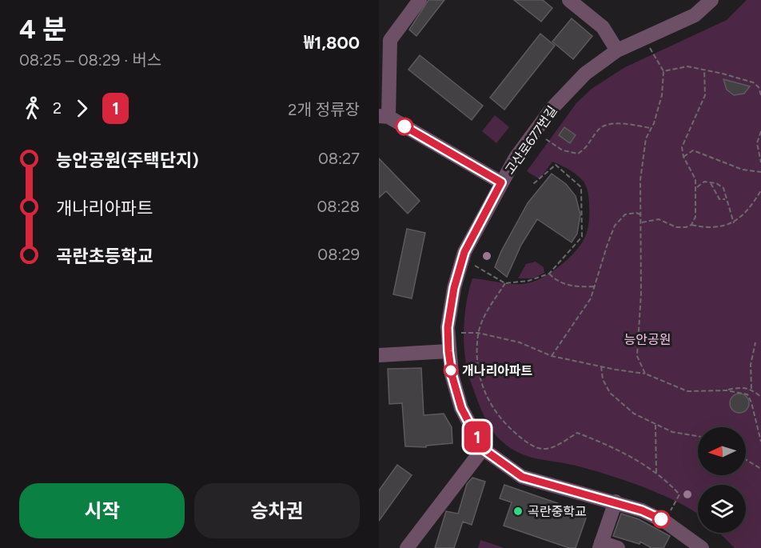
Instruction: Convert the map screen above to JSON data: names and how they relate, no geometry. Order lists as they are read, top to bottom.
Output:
{
  "streets": {
    "street": ["고산로677번길"]
  },
  "parks": ["능안공원"],
  "places": ["개나리아파트", "곡란중학교"],
  "lines": ["bus line 1"],
  "north": "left",
  "page": {
    "heading": ["4 분", "08:25 – 08:29 · 버스", "₩1,800"],
    "on_map": "1",
    "legs": ["2", "1", "2개 정류장"],
    "list": [
      {
        "name": "능안공원(주택단지)",
        "value": "08:27"
      },
      {
        "name": "개나리아파트",
        "value": "08:28"
      },
      {
        "name": "곡란초등학교",
        "value": "08:29"
      }
    ],
    "buttons": ["시작", "승차권"]
  }
}
